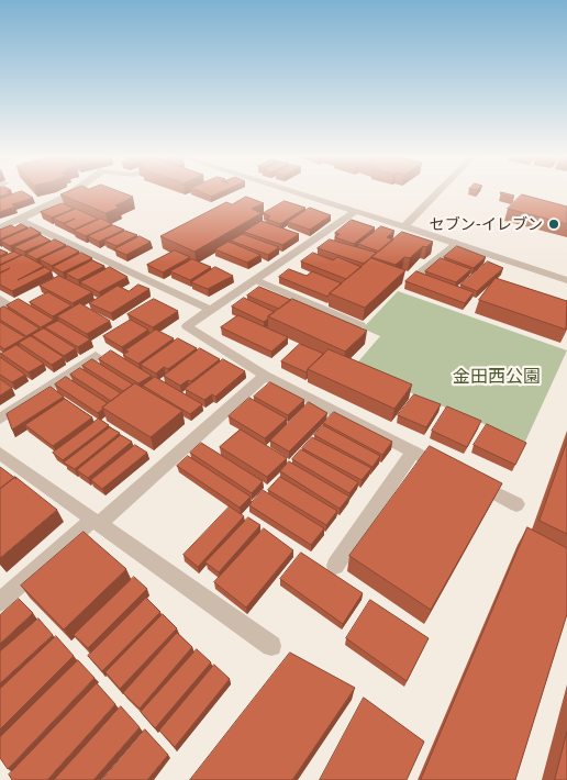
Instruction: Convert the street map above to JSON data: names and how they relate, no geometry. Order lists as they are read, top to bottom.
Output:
{
  "parks": ["金田西公園"],
  "places": ["セブン-イレブン"]
}
